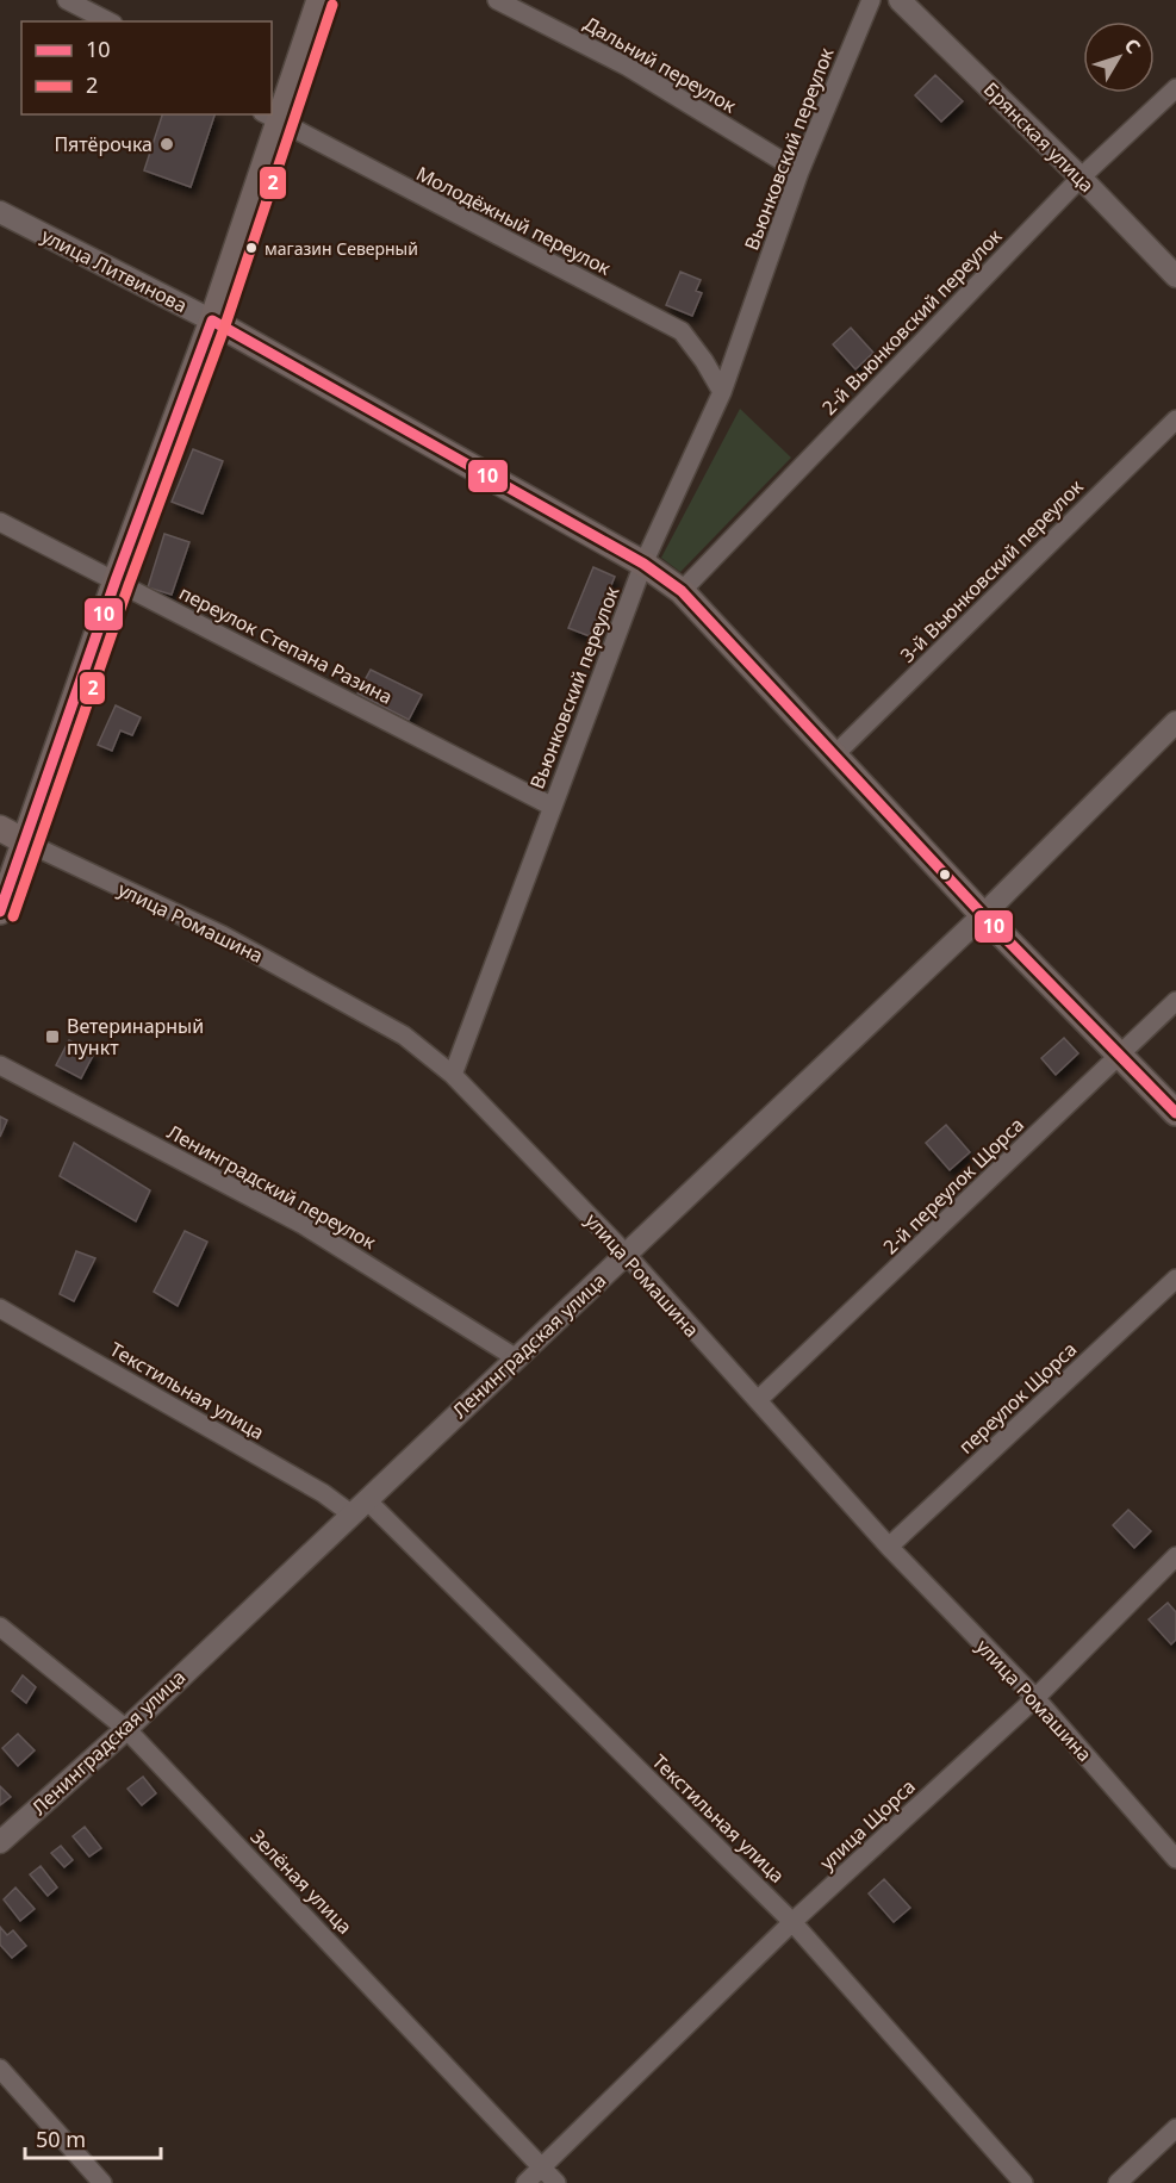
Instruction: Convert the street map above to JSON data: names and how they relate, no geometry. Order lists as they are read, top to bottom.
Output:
{
  "streets": {
    "main road": ["улица Литвинова", "улица Ромашина"],
    "street": [
      "Дальний переулок",
      "Брянская улица",
      "Вьюнковский переулок",
      "Молодёжный переулок",
      "2-й Вьюнковский переулок",
      "3-й Вьюнковский переулок",
      "переулок Степана Разина",
      "2-й переулок Щорса",
      "Ленинградский переулок",
      "Ленинградская улица",
      "Текстильная улица",
      "переулок Щорса",
      "улица Щорса",
      "Зелёная улица"
    ]
  },
  "crossings": [
    ["Дальний переулок", "Вьюнковский переулок"],
    ["Брянская улица", "2-й Вьюнковский переулок"],
    ["Вьюнковский переулок", "Молодёжный переулок"],
    ["Вьюнковский переулок", "улица Литвинова"],
    ["Вьюнковский переулок", "переулок Степана Разина"],
    ["Вьюнковский переулок", "улица Ромашина"],
    ["улица Литвинова", "2-й Вьюнковский переулок"],
    ["улица Литвинова", "3-й Вьюнковский переулок"],
    ["улица Литвинова", "2-й переулок Щорса"],
    ["улица Литвинова", "Ленинградская улица"],
    ["улица Ромашина", "2-й переулок Щорса"],
    ["улица Ромашина", "Ленинградская улица"],
    ["улица Ромашина", "переулок Щорса"],
    ["улица Ромашина", "улица Щорса"],
    ["Ленинградский переулок", "Ленинградская улица"],
    ["Ленинградская улица", "Текстильная улица"],
    ["Ленинградская улица", "Зелёная улица"],
    ["Текстильная улица", "улица Щорса"],
    ["улица Щорса", "Зелёная улица"]
  ],
  "places": {
    "other": ["Пятёрочка", "магазин Северный"],
    "transit": ["Ветеринарный пункт"]
  },
  "lines": ["transit line 2", "transit line 10"],
  "legend": ["10", "2"],
  "scale_bar": "50 m",
  "north": "top right"
}
